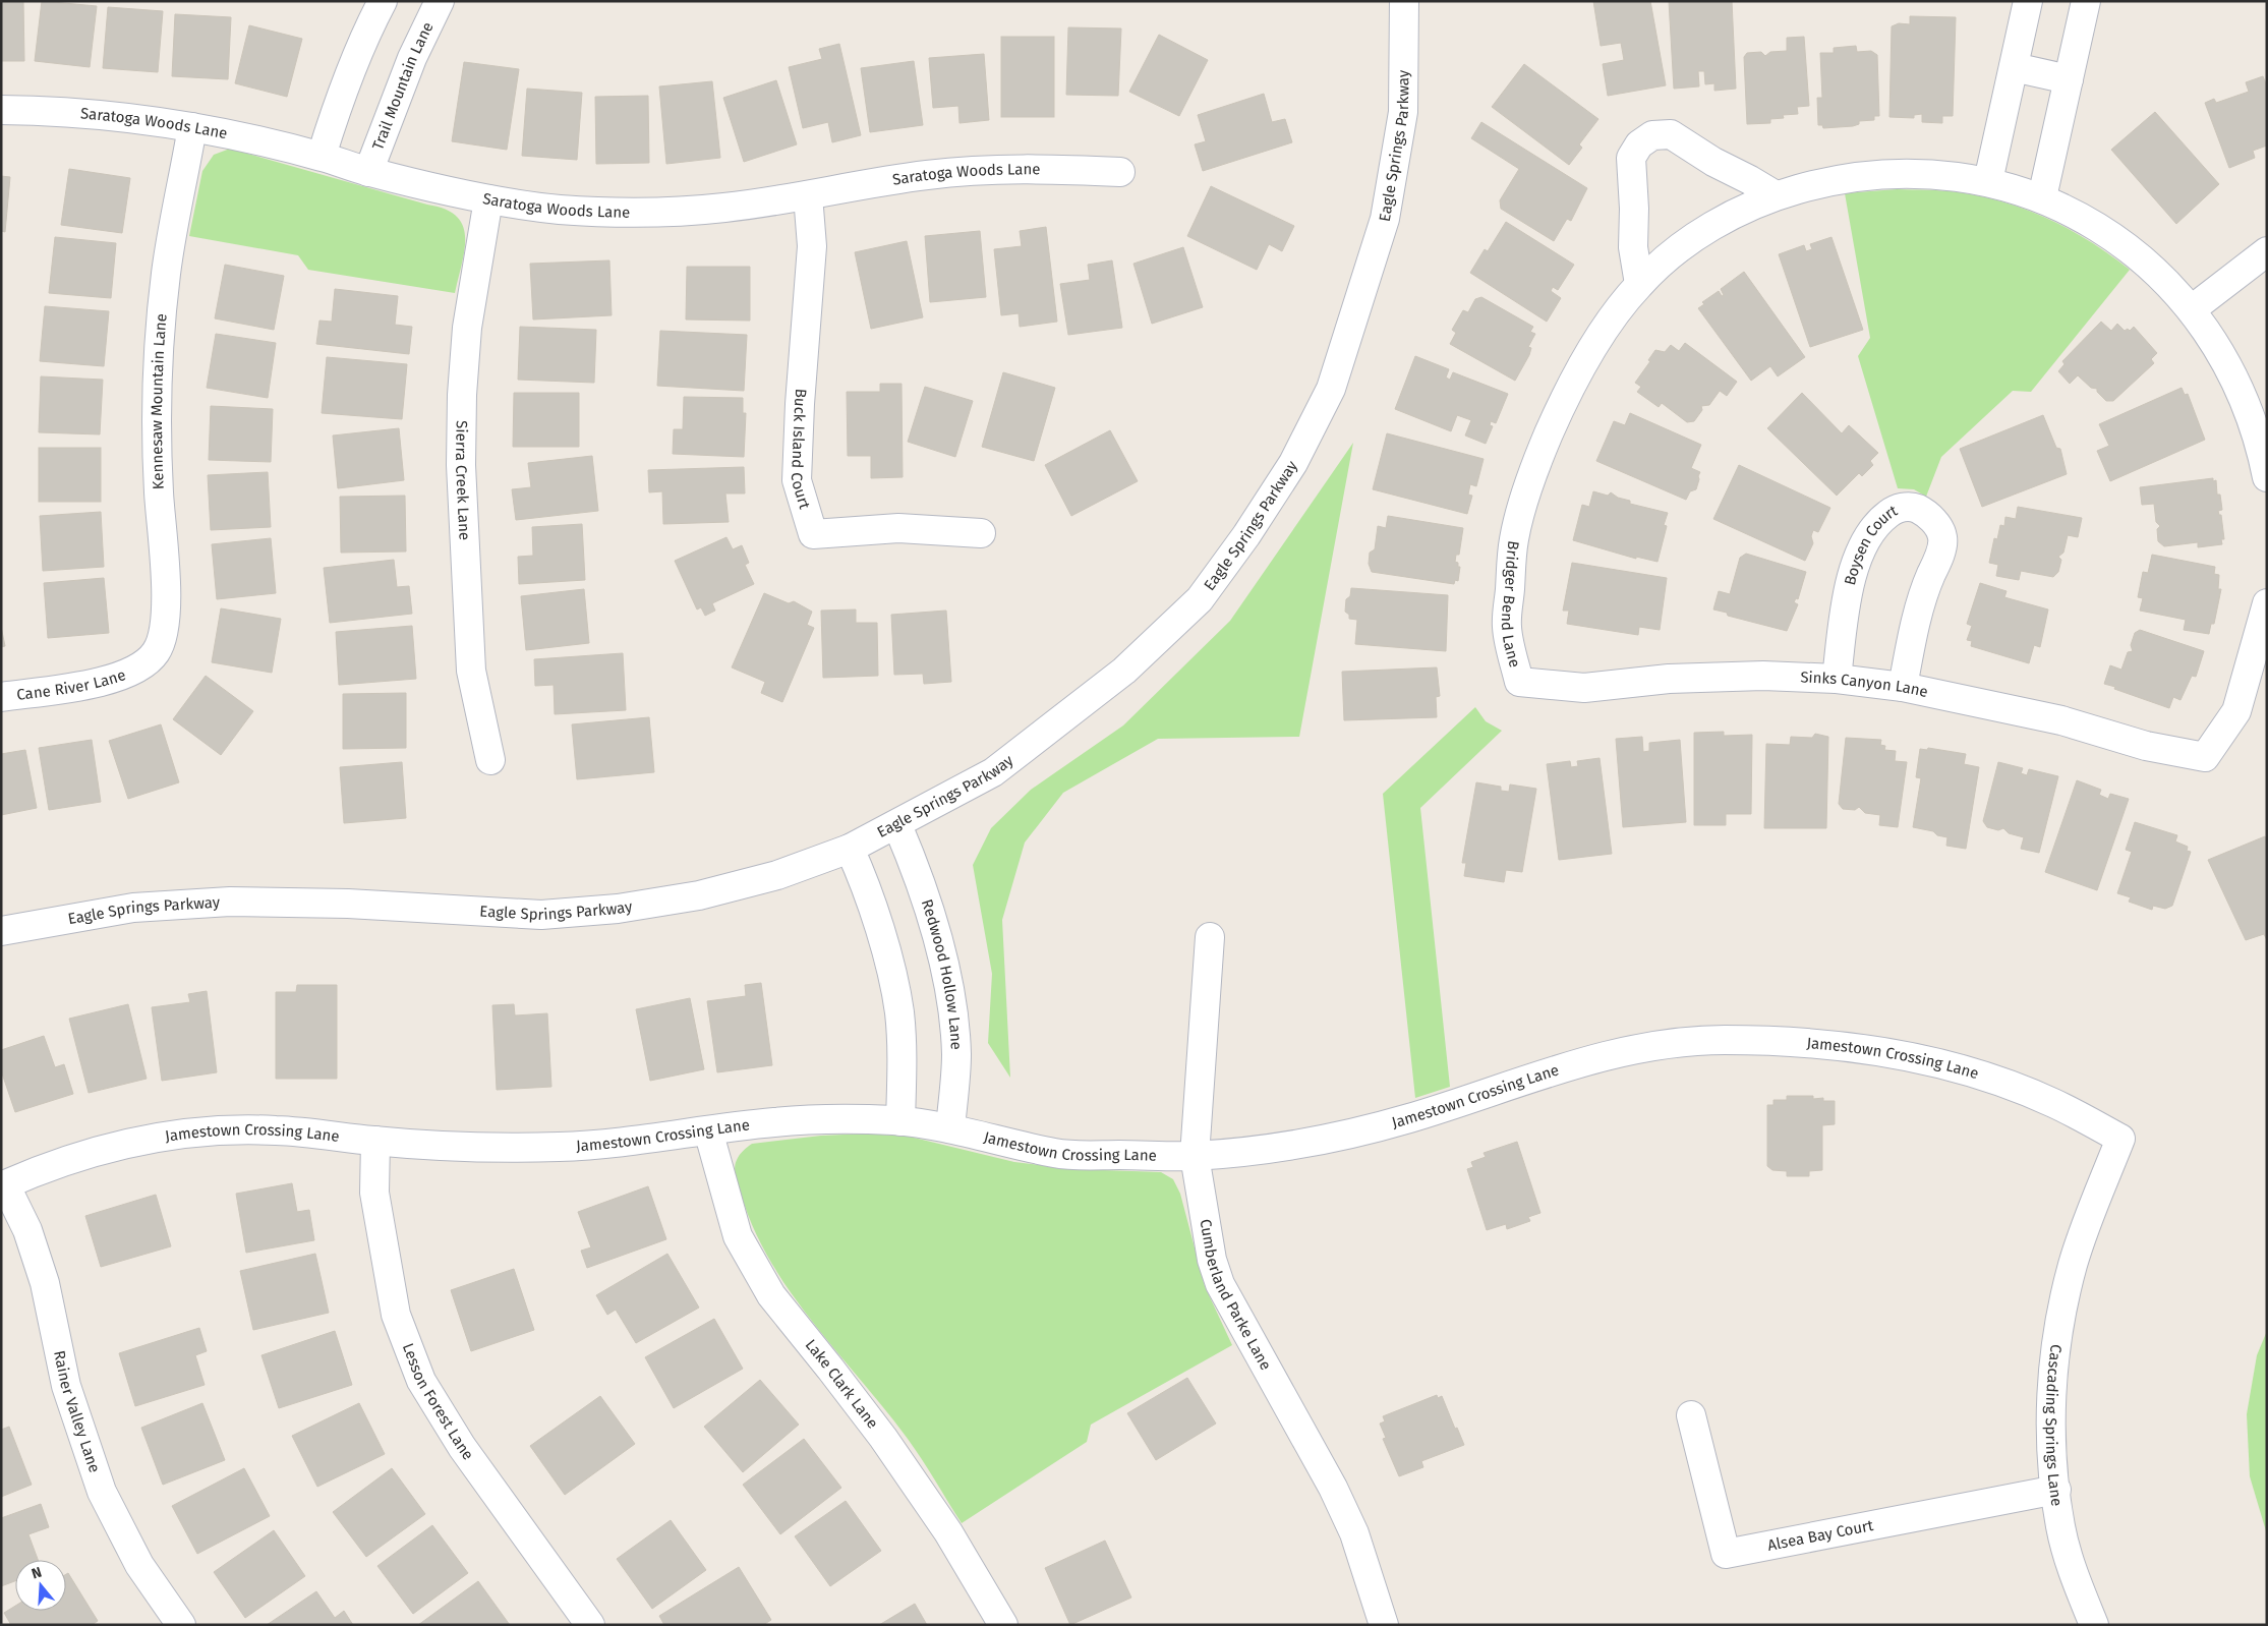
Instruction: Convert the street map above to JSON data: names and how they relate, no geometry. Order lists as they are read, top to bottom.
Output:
{
  "streets": {
    "street": [
      "Trail Mountain Lane",
      "Saratoga Woods Lane",
      "Eagle Springs Parkway",
      "Kennesaw Mountain Lane",
      "Buck Island Court",
      "Sierra Creek Lane",
      "Boysen Court",
      "Bridger Bend Lane",
      "Cane River Lane",
      "Sinks Canyon Lane",
      "Redwood Hollow Lane",
      "Jamestown Crossing Lane",
      "Cumberland Parke Lane",
      "Lake Clark Lane",
      "Lesson Forest Lane",
      "Rainer Valley Lane",
      "Cascading Springs Lane",
      "Alsea Bay Court"
    ]
  },
  "crossings": [
    ["Trail Mountain Lane", "Saratoga Woods Lane"],
    ["Saratoga Woods Lane", "Kennesaw Mountain Lane"],
    ["Saratoga Woods Lane", "Buck Island Court"],
    ["Saratoga Woods Lane", "Sierra Creek Lane"],
    ["Eagle Springs Parkway", "Redwood Hollow Lane"],
    ["Kennesaw Mountain Lane", "Cane River Lane"],
    ["Boysen Court", "Sinks Canyon Lane"],
    ["Bridger Bend Lane", "Sinks Canyon Lane"],
    ["Redwood Hollow Lane", "Jamestown Crossing Lane"],
    ["Jamestown Crossing Lane", "Cumberland Parke Lane"],
    ["Jamestown Crossing Lane", "Lake Clark Lane"],
    ["Jamestown Crossing Lane", "Lesson Forest Lane"],
    ["Jamestown Crossing Lane", "Rainer Valley Lane"],
    ["Jamestown Crossing Lane", "Cascading Springs Lane"],
    ["Cascading Springs Lane", "Alsea Bay Court"]
  ],
  "north": "top"
}
